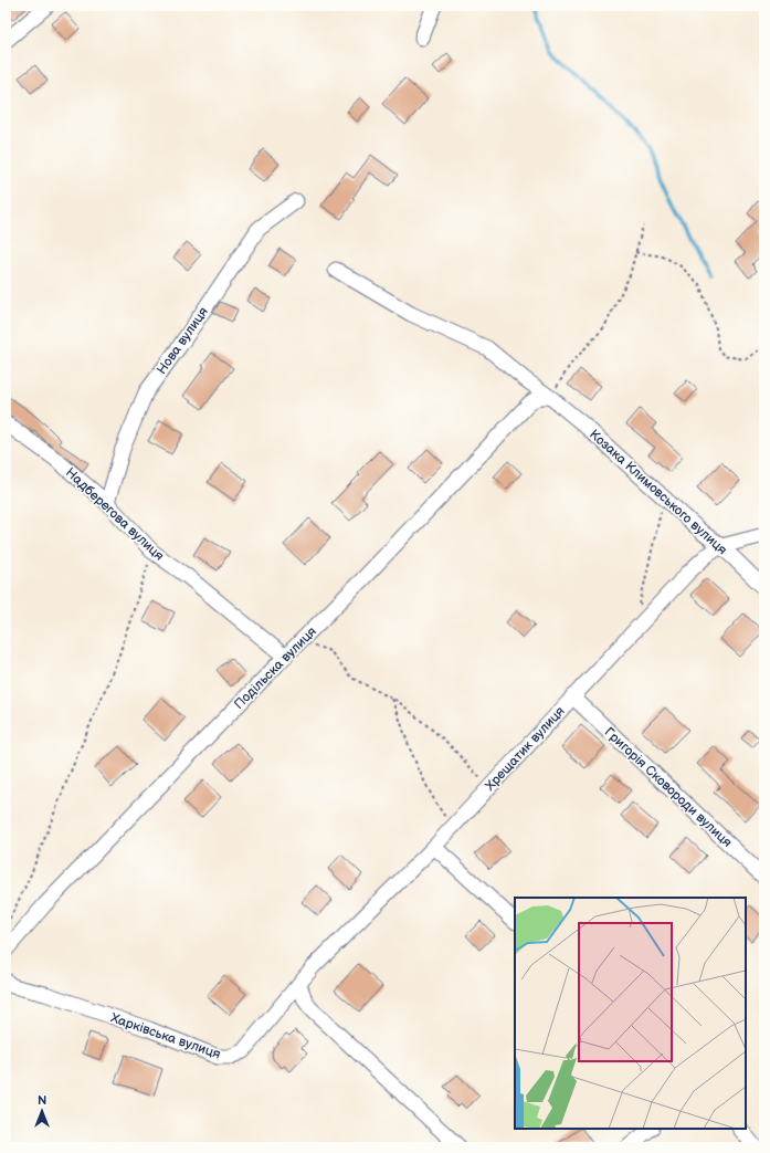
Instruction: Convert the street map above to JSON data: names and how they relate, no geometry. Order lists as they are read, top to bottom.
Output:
{
  "streets": {
    "street": [
      "Нова вулиця",
      "Козака Климовського вулиця",
      "Надберегова вулиця",
      "Подільска вулиця",
      "Хрещатик вулиця",
      "Григорія Сковороди вулиця",
      "Харківська вулиця"
    ]
  },
  "crossings": [
    ["Нова вулиця", "Надберегова вулиця"],
    ["Козака Климовського вулиця", "Подільска вулиця"],
    ["Козака Климовського вулиця", "Хрещатик вулиця"],
    ["Надберегова вулиця", "Подільска вулиця"],
    ["Хрещатик вулиця", "Григорія Сковороди вулиця"],
    ["Хрещатик вулиця", "Харківська вулиця"]
  ],
  "north": "top"
}
